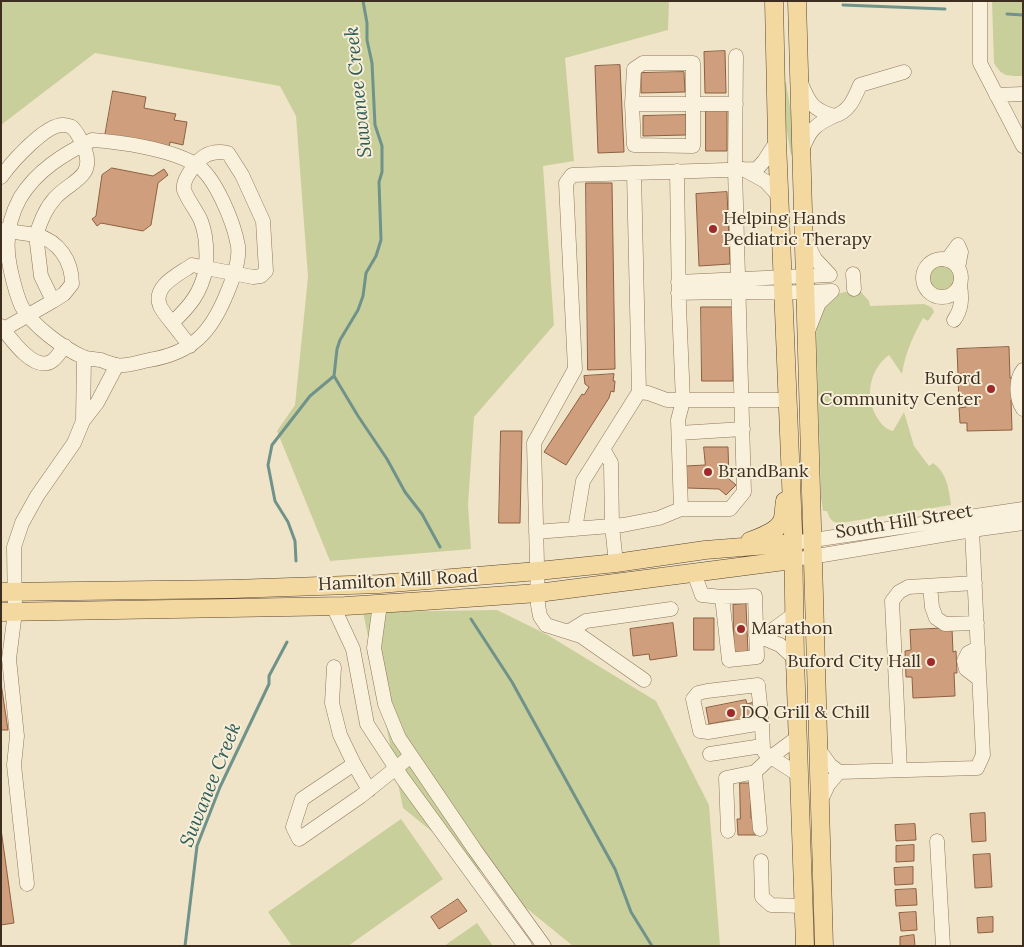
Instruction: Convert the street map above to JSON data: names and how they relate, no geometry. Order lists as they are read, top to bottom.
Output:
{
  "streets": {
    "main road": ["Hamilton Mill Road"],
    "street": ["South Hill Street"]
  },
  "crossings": [
    ["South Hill Street", "Hamilton Mill Road"]
  ],
  "water": ["Suwanee Creek"],
  "places": [
    "Helping Hands Pediatric Therapy",
    "Buford Community Center",
    "BrandBank",
    "Marathon",
    "Buford City Hall",
    "DQ Grill & Chill"
  ]
}
